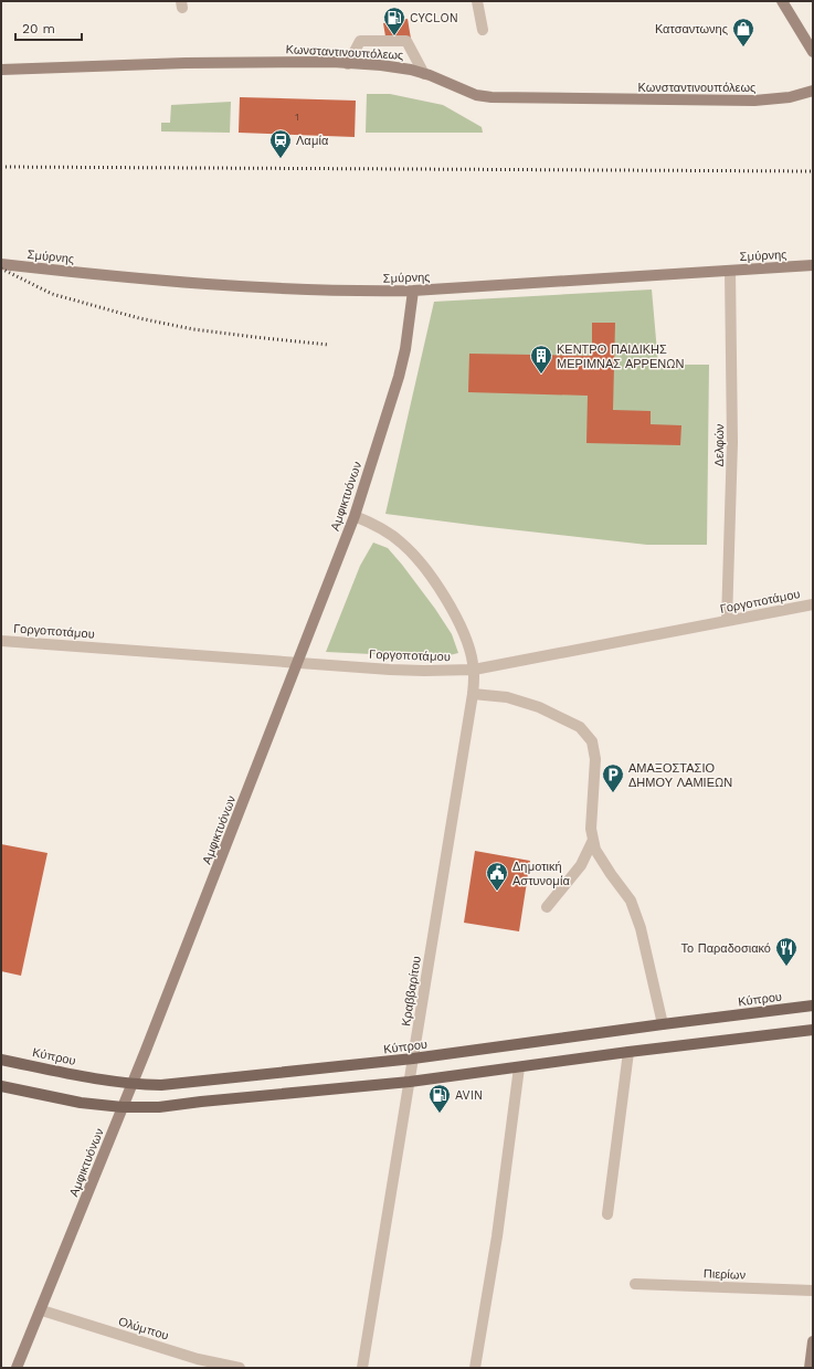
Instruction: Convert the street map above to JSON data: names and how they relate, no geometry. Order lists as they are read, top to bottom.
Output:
{
  "streets": {
    "main road": ["Κύπρου"],
    "street": [
      "Κωνσταντινουπόλεως",
      "Σμύρνης",
      "Δελφών",
      "Αμφικτυόνων",
      "Γοργοποτάμου",
      "Κραββαρίτου",
      "Πιερίων",
      "Ολύμπου"
    ]
  },
  "crossings": [
    ["Σμύρνης", "Δελφών"],
    ["Σμύρνης", "Αμφικτυόνων"],
    ["Δελφών", "Γοργοποτάμου"],
    ["Αμφικτυόνων", "Γοργοποτάμου"],
    ["Αμφικτυόνων", "Κραββαρίτου"],
    ["Αμφικτυόνων", "Κύπρου"],
    ["Αμφικτυόνων", "Ολύμπου"],
    ["Γοργοποτάμου", "Κραββαρίτου"],
    ["Κραββαρίτου", "Κύπρου"]
  ],
  "places": {
    "fuel station": ["CYCLON", "AVIN"],
    "shop": ["Κατσαντωνης"],
    "station": ["Λαμία"],
    "building": ["ΚΕΝΤΡΟ ΠΑΙΔΙΚΗΣ ΜΕΡΙΜΝΑΣ ΑΡΡΕΝΩΝ"],
    "parking": ["ΑΜΑΞΟΣΤΑΣΙΟ ΔΗΜΟΥ ΛΑΜΙΕΩΝ"],
    "public building": ["Δημοτική Αστυνομία"],
    "restaurant": ["Το Παραδοσιακό"]
  },
  "house_numbers": ["1"],
  "scale_bar": "20 m"
}
